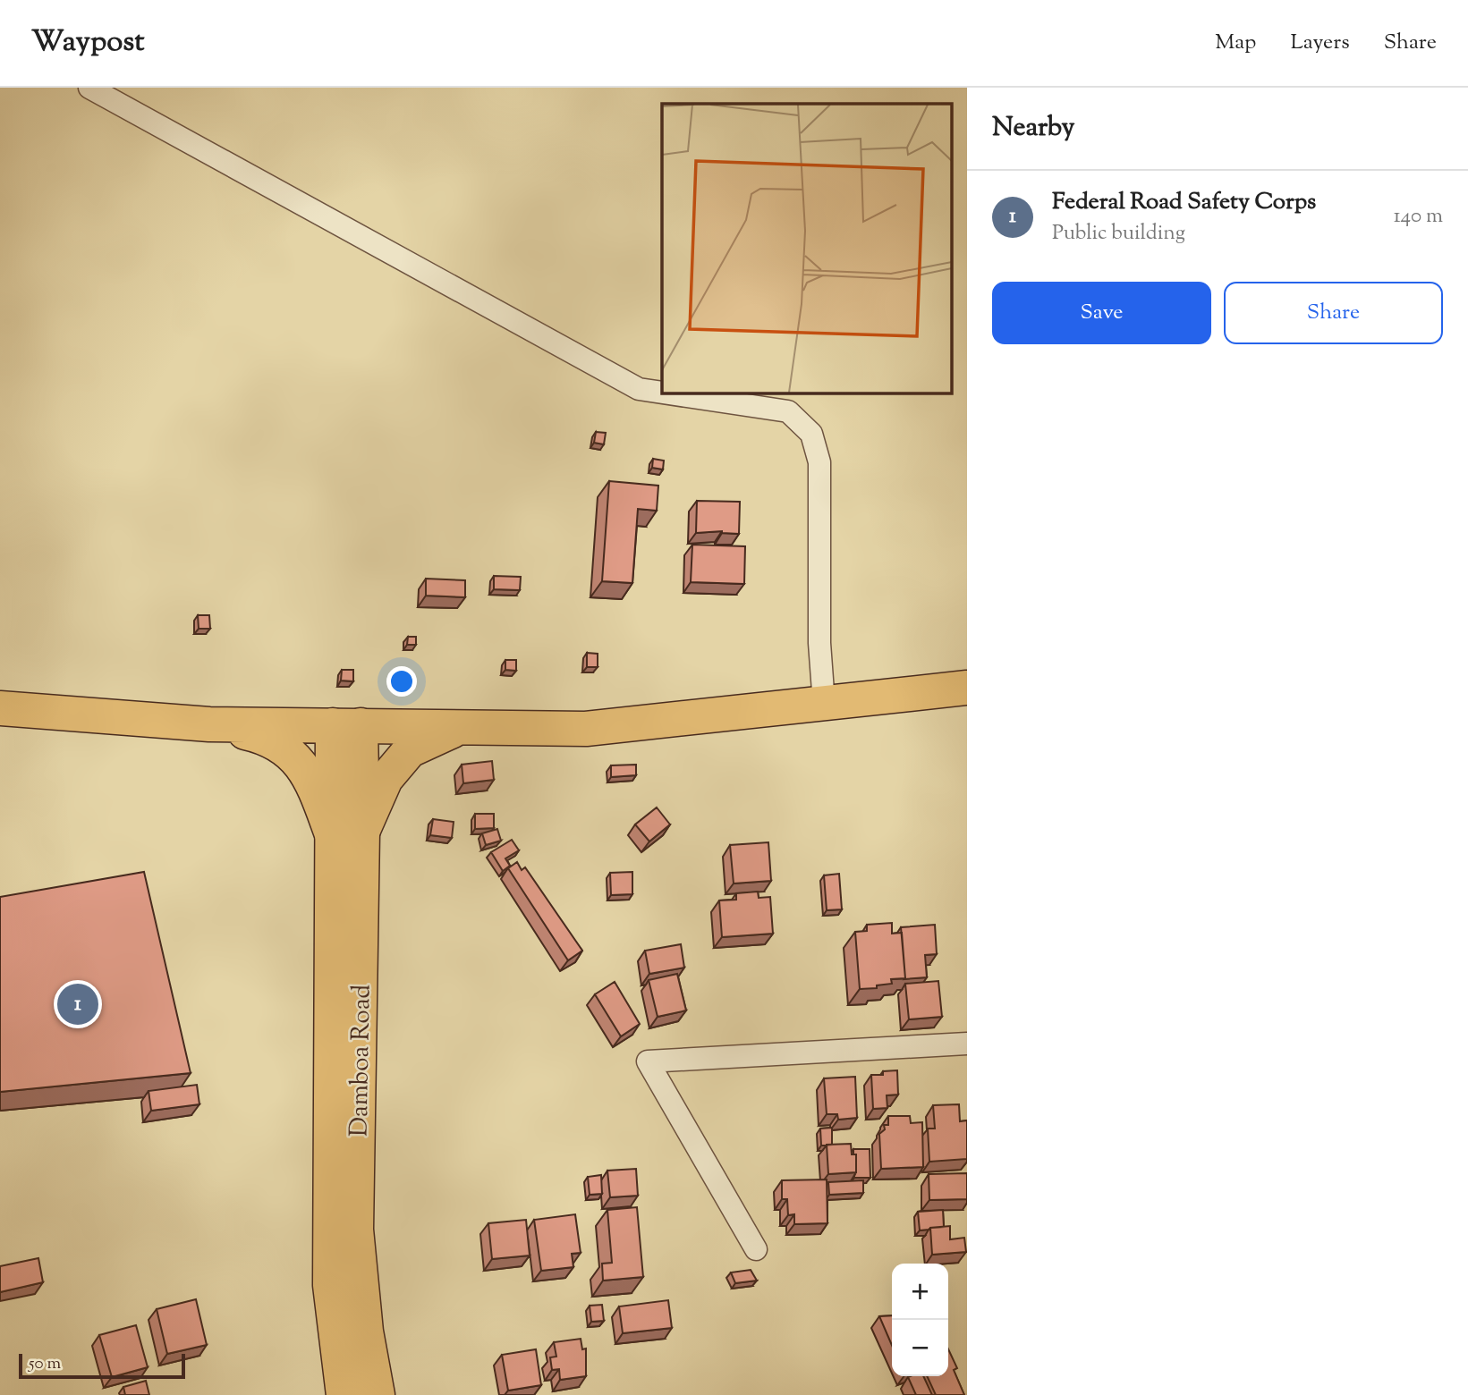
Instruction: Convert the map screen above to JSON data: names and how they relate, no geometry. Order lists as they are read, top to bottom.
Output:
{
  "streets": {
    "main road": ["Damboa Road"]
  },
  "scale_bar": "50 m",
  "page": {
    "header": "Waypost",
    "nav": ["Map", "Layers", "Share"],
    "heading": "Nearby",
    "list": [
      {
        "mark": "1",
        "name": "Federal Road Safety Corps",
        "note": "Public building",
        "value": "140 m"
      }
    ],
    "buttons": ["Save", "Share"],
    "pins": "1",
    "map_buttons": ["+", "−"],
    "scale": "50 m"
  }
}
